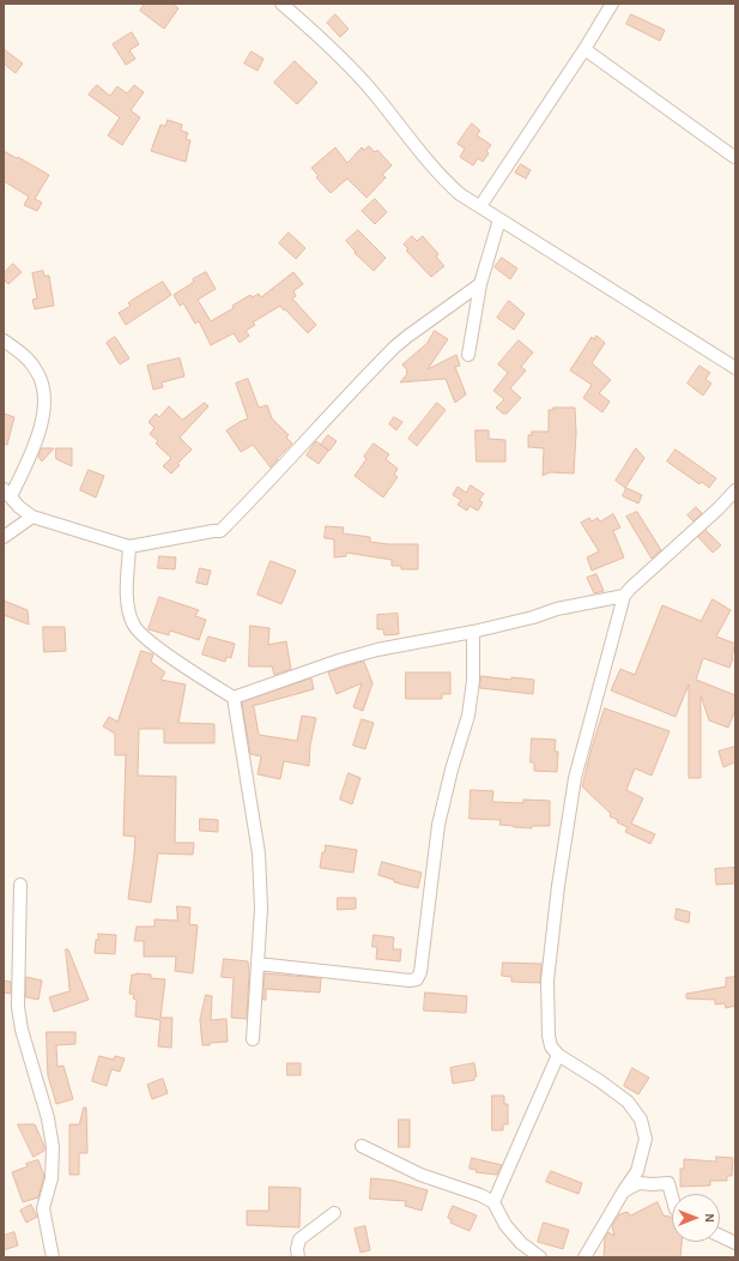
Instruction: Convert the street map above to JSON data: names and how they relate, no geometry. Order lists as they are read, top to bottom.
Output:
{
  "north": "right"
}
